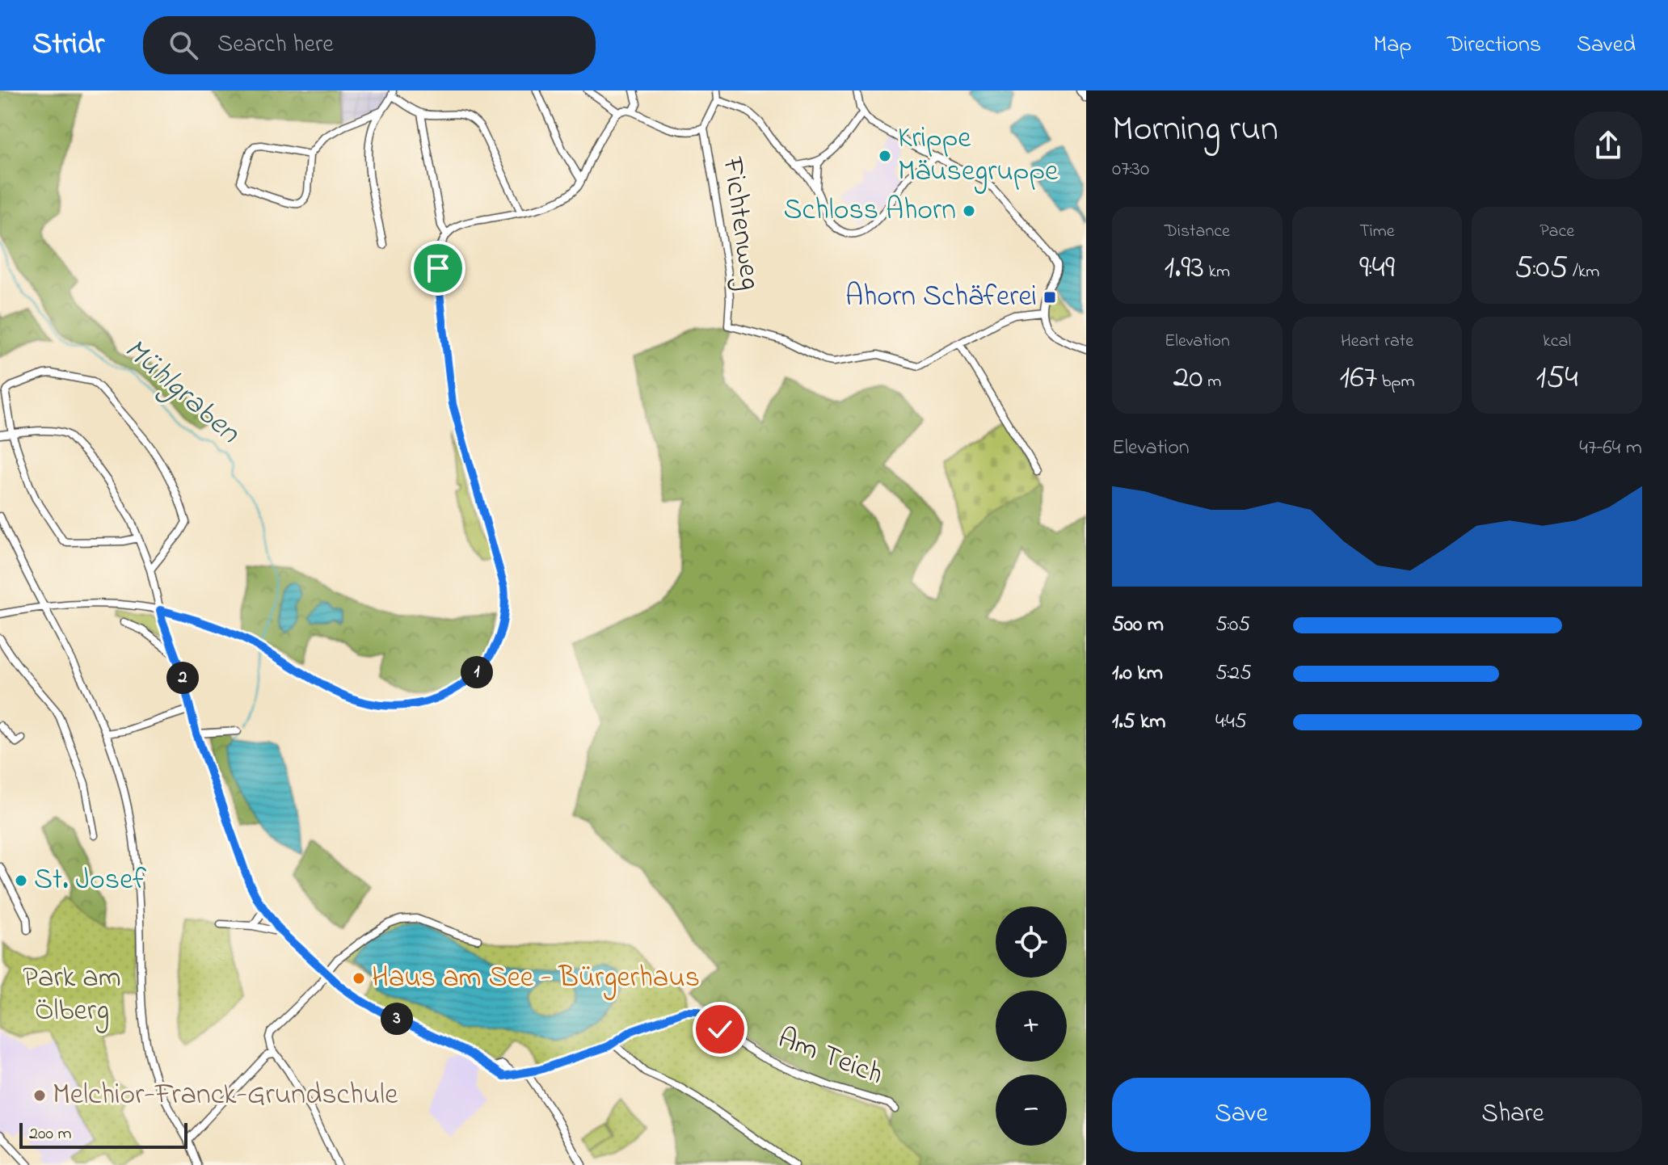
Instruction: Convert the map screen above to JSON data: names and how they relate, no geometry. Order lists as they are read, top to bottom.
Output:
{
  "streets": {
    "street": ["Fichtenweg", "Am Teich"]
  },
  "water": ["Mühlgraben"],
  "parks": ["Park am Ölberg"],
  "places": {
    "other": [
      "Krippe Mäusegruppe",
      "Schloss Ahorn",
      "St. Josef",
      "Haus am See - Bürgerhaus",
      "Melchior-Franck-Grundschule"
    ],
    "transit": ["Ahorn Schäferei"]
  },
  "scale_bar": "200 m",
  "page": {
    "header": "Stridr",
    "search": "Search here",
    "nav": ["Map", "Directions", "Saved"],
    "heading": ["Morning run", "07:30"],
    "stats": [
      ["Distance", "1.93 km"],
      ["Time", "9:49"],
      ["Pace", "5:05 /km"],
      ["Elevation", "20 m"],
      ["Heart rate", "167 bpm"],
      ["kcal", "154"]
    ],
    "chart": ["Elevation", "47–64 m"],
    "list": [
      {
        "name": "500 m",
        "note": "5:05"
      },
      {
        "name": "1.0 km",
        "note": "5:25"
      },
      {
        "name": "1.5 km",
        "note": "4:45"
      }
    ],
    "pins": ["1", "2", "3"],
    "map_buttons": ["+", "−"],
    "buttons": ["Save", "Share"],
    "scale": "200 m"
  }
}
